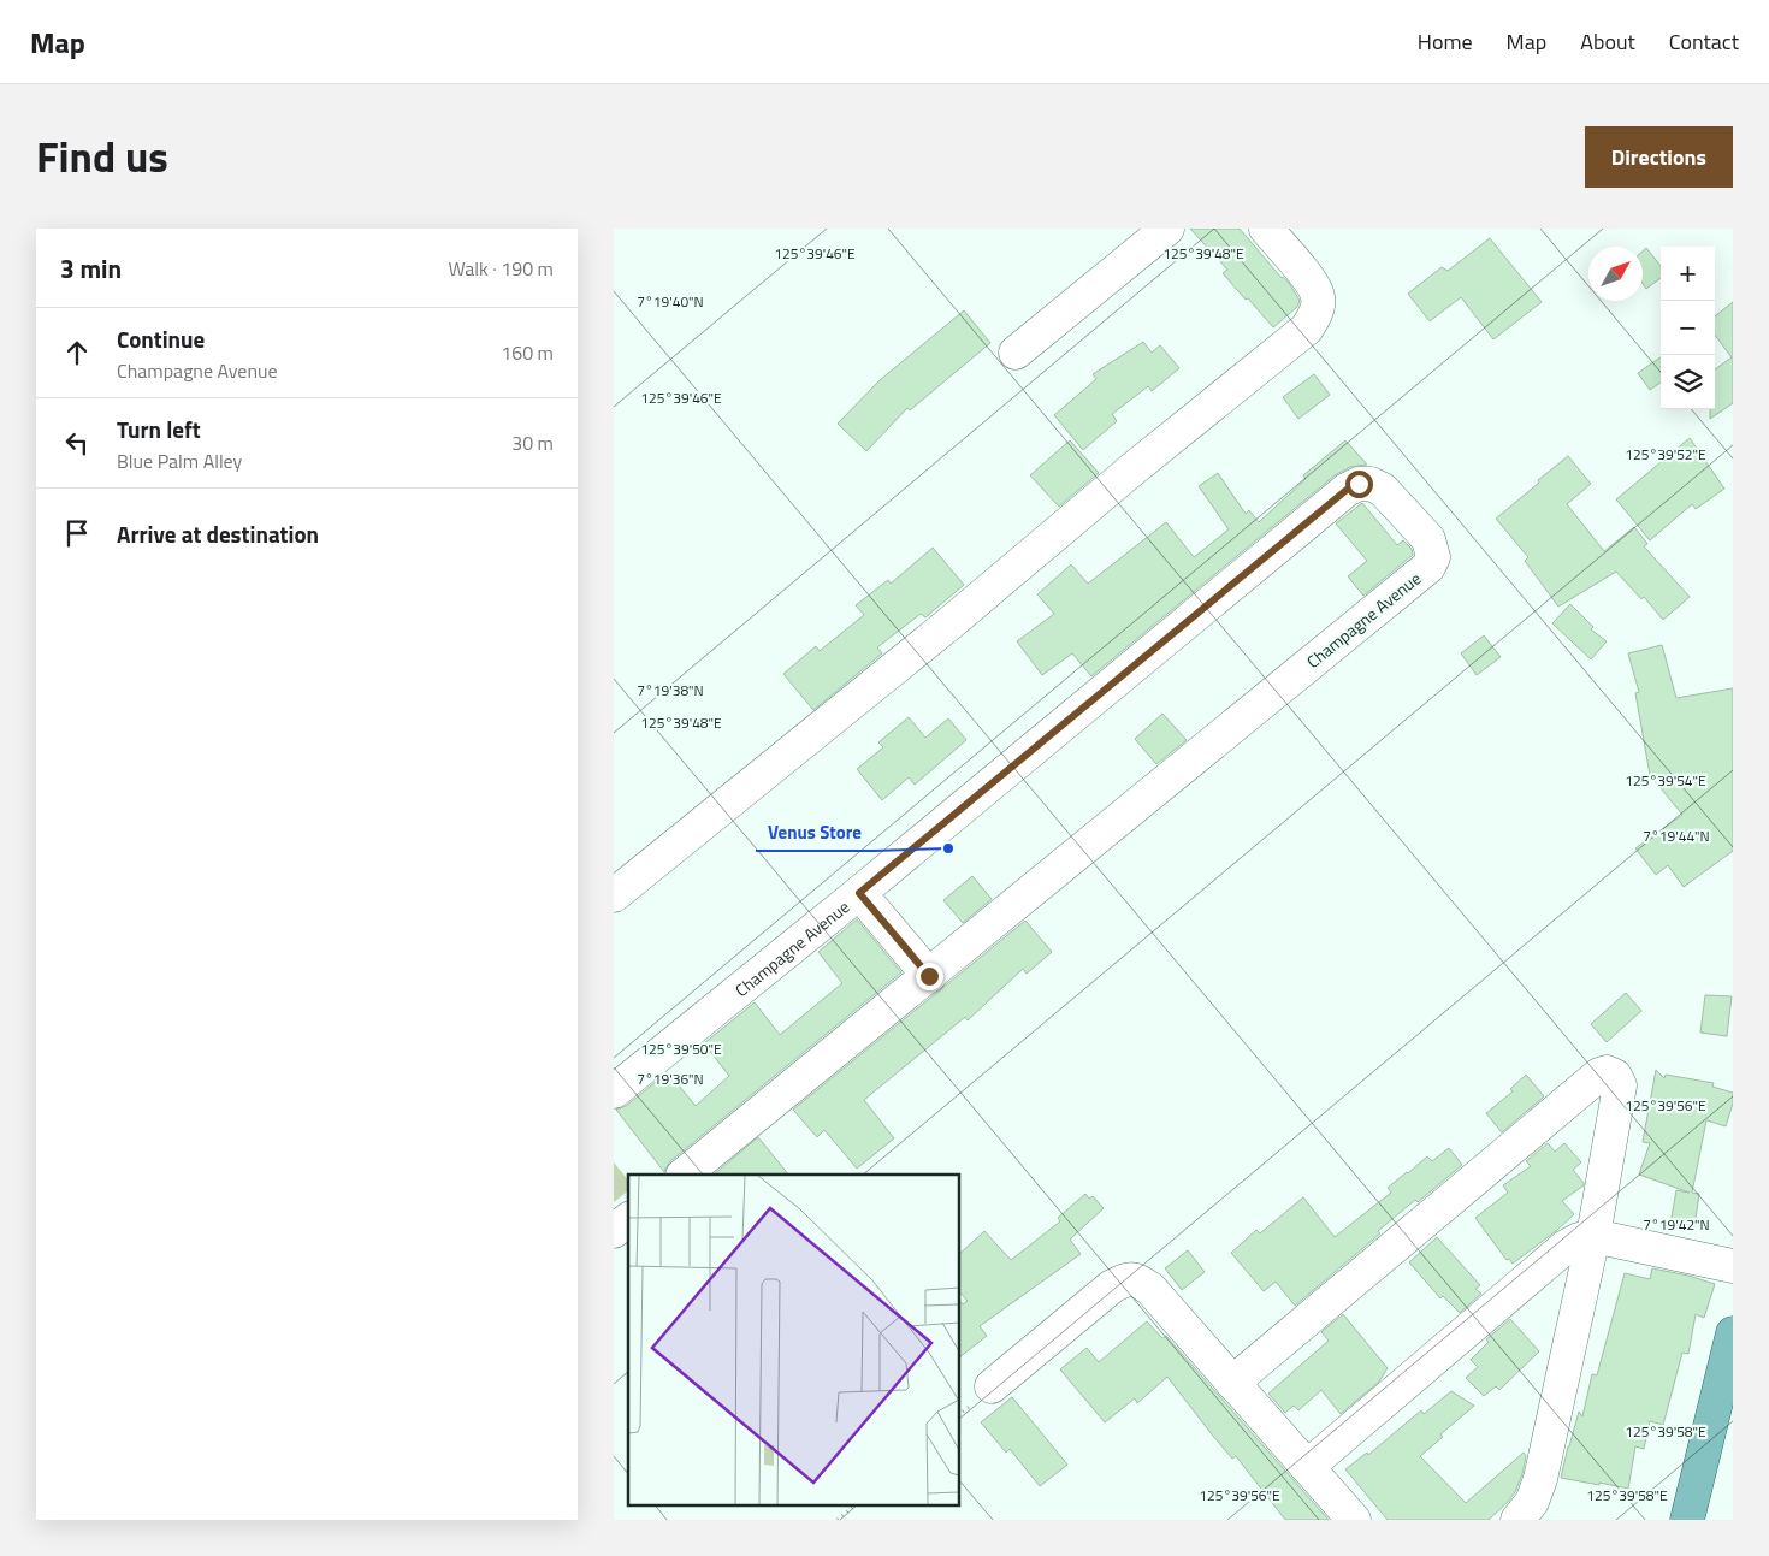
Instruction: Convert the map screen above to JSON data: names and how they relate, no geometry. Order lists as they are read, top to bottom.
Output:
{
  "streets": {
    "street": ["Champagne Avenue"]
  },
  "places": ["Venus Store"],
  "north": "top right",
  "page": {
    "header": "Map",
    "nav": [
      "Home",
      "Map",
      "About",
      "Contact"
    ],
    "title": "Find us",
    "buttons": "Directions",
    "heading": ["3 min", "Walk · 190 m"],
    "map_buttons": ["+", "−"],
    "list": [
      ["Continue", "Champagne Avenue", "160 m"],
      ["Turn left", "Blue Palm Alley", "30 m"],
      "Arrive at destination"
    ]
  },
  "coordinates": [
    "125°39'46\"E",
    "125°39'48\"E",
    "7°19'40\"N",
    "125°39'52\"E",
    "7°19'38\"N",
    "125°39'54\"E",
    "7°19'44\"N",
    "125°39'50\"E",
    "7°19'36\"N",
    "125°39'56\"E",
    "7°19'42\"N",
    "125°39'58\"E"
  ]
}
